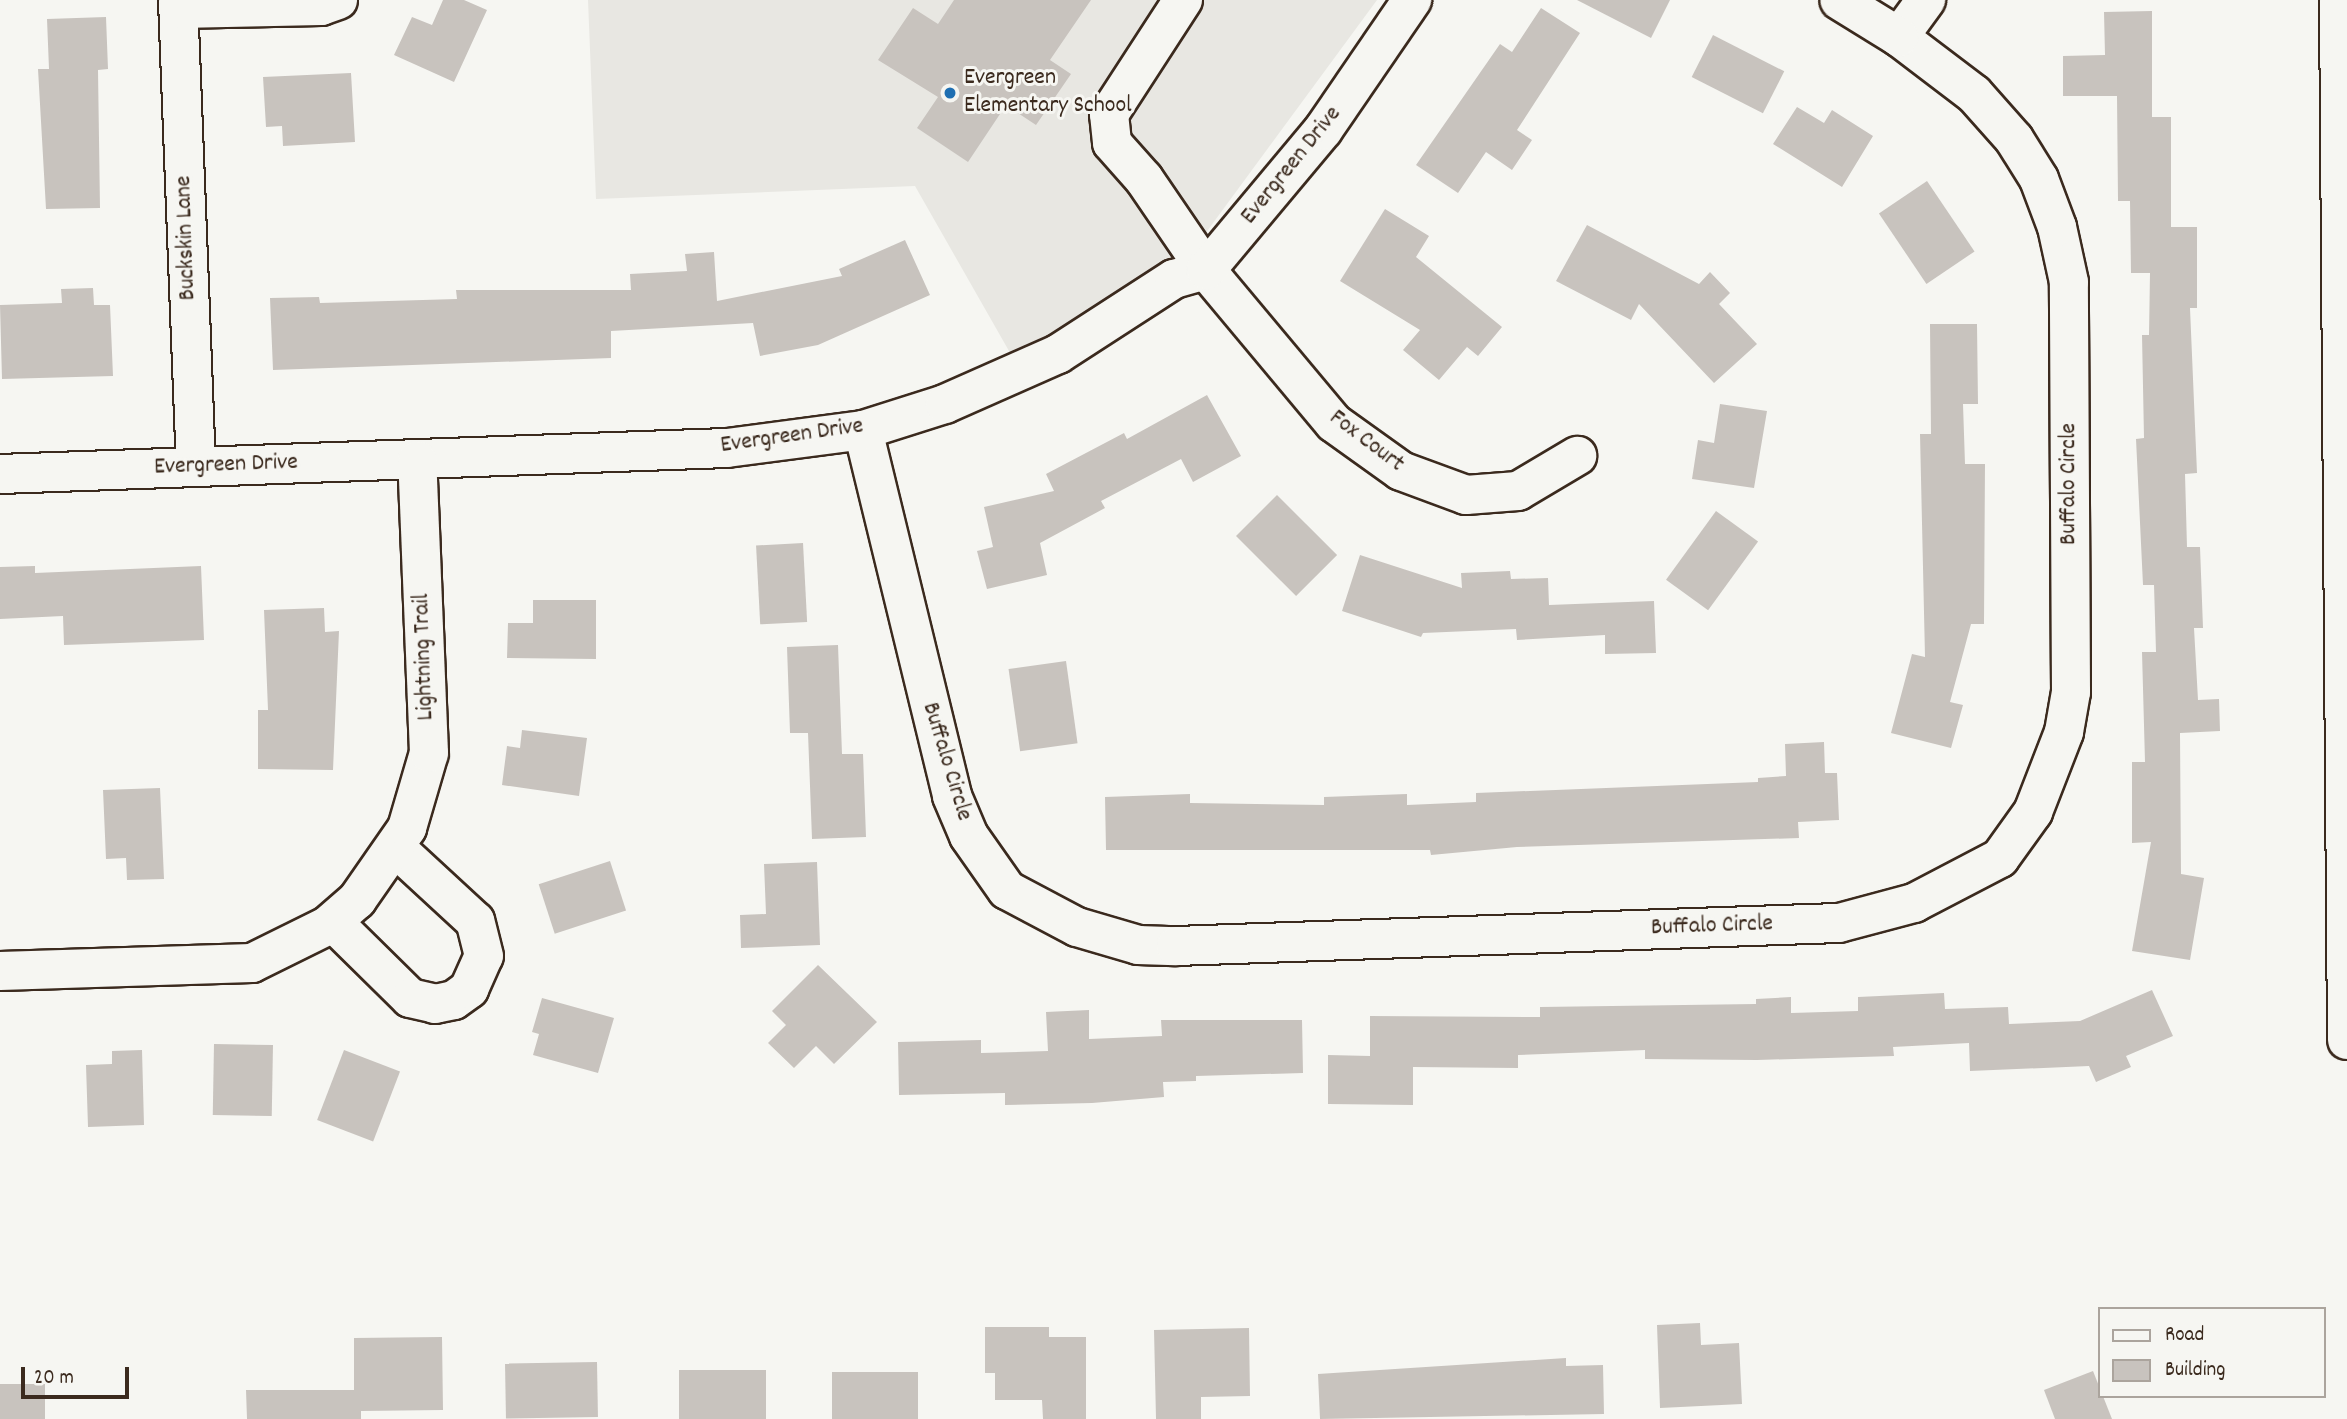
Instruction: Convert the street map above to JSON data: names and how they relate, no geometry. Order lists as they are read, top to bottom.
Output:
{
  "streets": {
    "street": [
      "Evergreen Drive",
      "Buckskin Lane",
      "Fox Court",
      "Buffalo Circle",
      "Lightning Trail"
    ]
  },
  "crossings": [
    ["Evergreen Drive", "Buckskin Lane"],
    ["Evergreen Drive", "Fox Court"],
    ["Evergreen Drive", "Buffalo Circle"],
    ["Evergreen Drive", "Lightning Trail"]
  ],
  "places": ["Evergreen Elementary School"],
  "legend": ["Road", "Building"],
  "scale_bar": "20 m"
}
